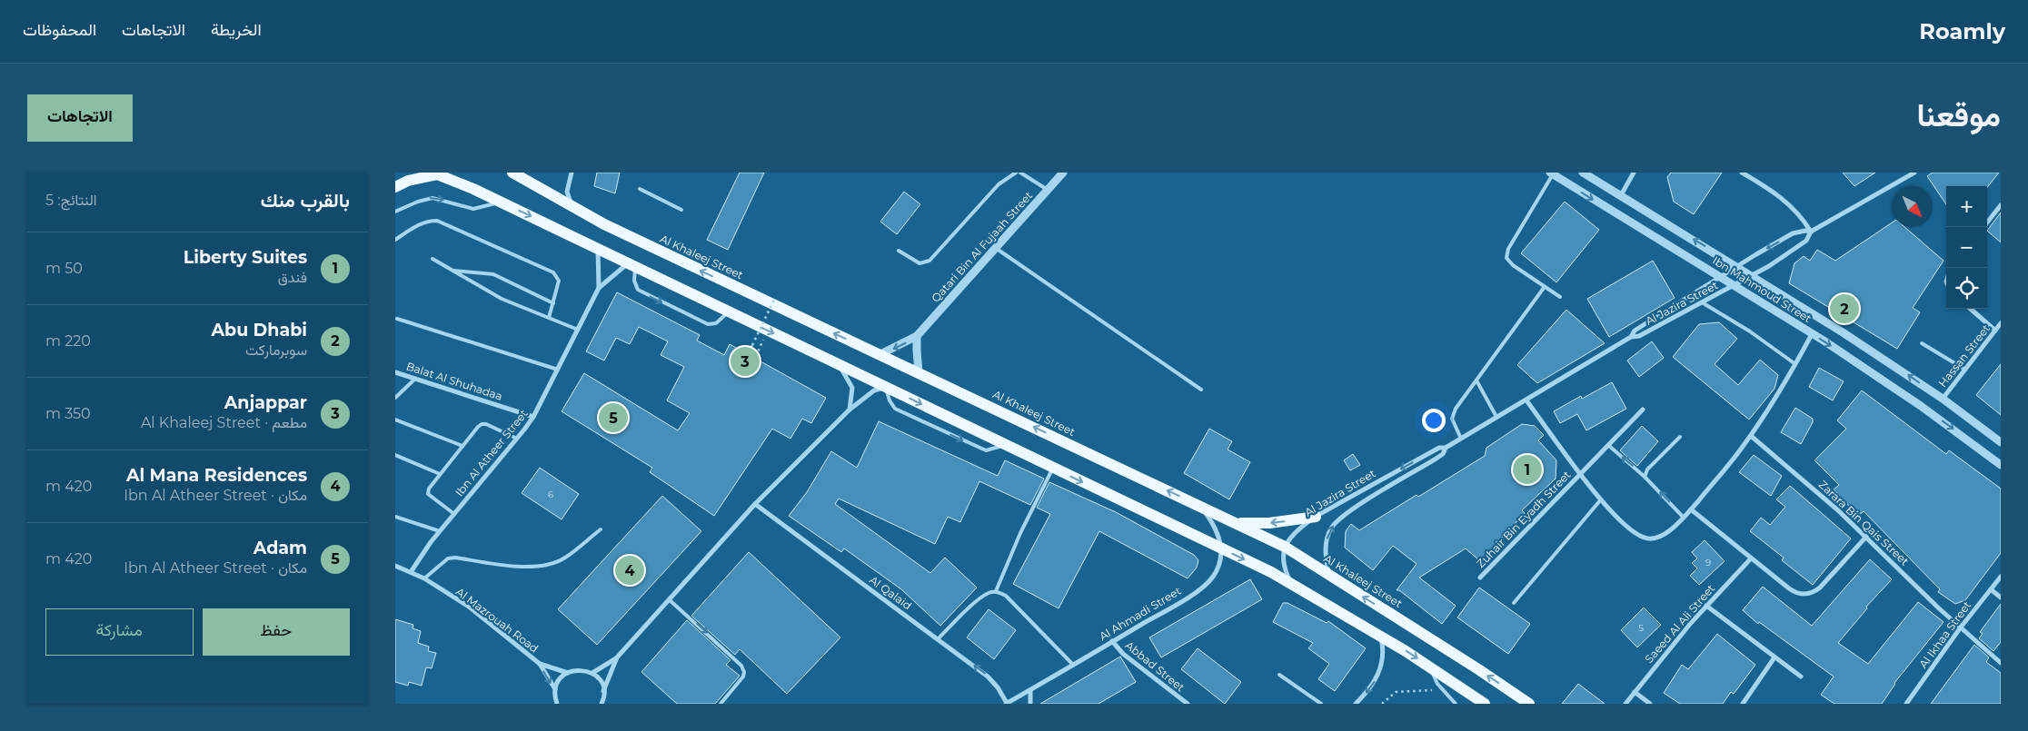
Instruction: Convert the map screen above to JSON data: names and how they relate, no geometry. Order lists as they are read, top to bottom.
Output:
{
  "streets": {
    "main road": ["Al Khaleej Street"],
    "street": [
      "Qatari Bin Al Fujaah Street",
      "Ibn Mahmoud Street",
      "Al Jazira Street",
      "Hassan Street",
      "Balat Al Shuhadaa",
      "Ibn Al Atheer Street",
      "Zuhair Bin Eyadh Street",
      "Zarara Bin Qais Street",
      "Al Qalaid",
      "Al Ahmadi Street",
      "Al Mazrouah Road",
      "Saeed Al Ali Street",
      "Al Ikhaa Street",
      "Abbad Street"
    ]
  },
  "crossings": [
    ["Qatari Bin Al Fujaah Street", "Al Khaleej Street"],
    ["Al Khaleej Street", "Al Jazira Street"],
    ["Ibn Mahmoud Street", "Al Jazira Street"],
    ["Ibn Mahmoud Street", "Hassan Street"],
    ["Ibn Mahmoud Street", "Zuhair Bin Eyadh Street"],
    ["Al Jazira Street", "Zuhair Bin Eyadh Street"],
    ["Balat Al Shuhadaa", "Ibn Al Atheer Street"],
    ["Ibn Al Atheer Street", "Al Mazrouah Road"],
    ["Zuhair Bin Eyadh Street", "Zarara Bin Qais Street"],
    ["Zarara Bin Qais Street", "Al Ikhaa Street"],
    ["Al Qalaid", "Al Ahmadi Street"],
    ["Al Ahmadi Street", "Abbad Street"]
  ],
  "house_numbers": ["6", "9", "5"],
  "north": "bottom right",
  "page": {
    "header": "Roamly",
    "nav": ["الخريطة", "الاتجاهات", "المحفوظات"],
    "title": "موقعنا",
    "buttons": [
      "الاتجاهات",
      ["حفظ", "مشاركة"]
    ],
    "heading": ["بالقرب منك", "النتائج: 5"],
    "map_buttons": ["+", "−"],
    "list": [
      {
        "mark": "1",
        "name": "Liberty Suites",
        "note": "فندق",
        "value": "50 m"
      },
      {
        "mark": "2",
        "name": "Abu Dhabi",
        "note": "سوبرماركت",
        "value": "220 m"
      },
      {
        "mark": "3",
        "name": "Anjappar",
        "note": "مطعم · Al Khaleej Street",
        "value": "350 m"
      },
      {
        "mark": "4",
        "name": "Al Mana Residences",
        "note": "مكان · Ibn Al Atheer Street",
        "value": "420 m"
      },
      {
        "mark": "5",
        "name": "Adam",
        "note": "مكان · Ibn Al Atheer Street",
        "value": "420 m"
      }
    ],
    "pins": [
      "2",
      "3",
      "5",
      "1",
      "4"
    ]
  }
}
